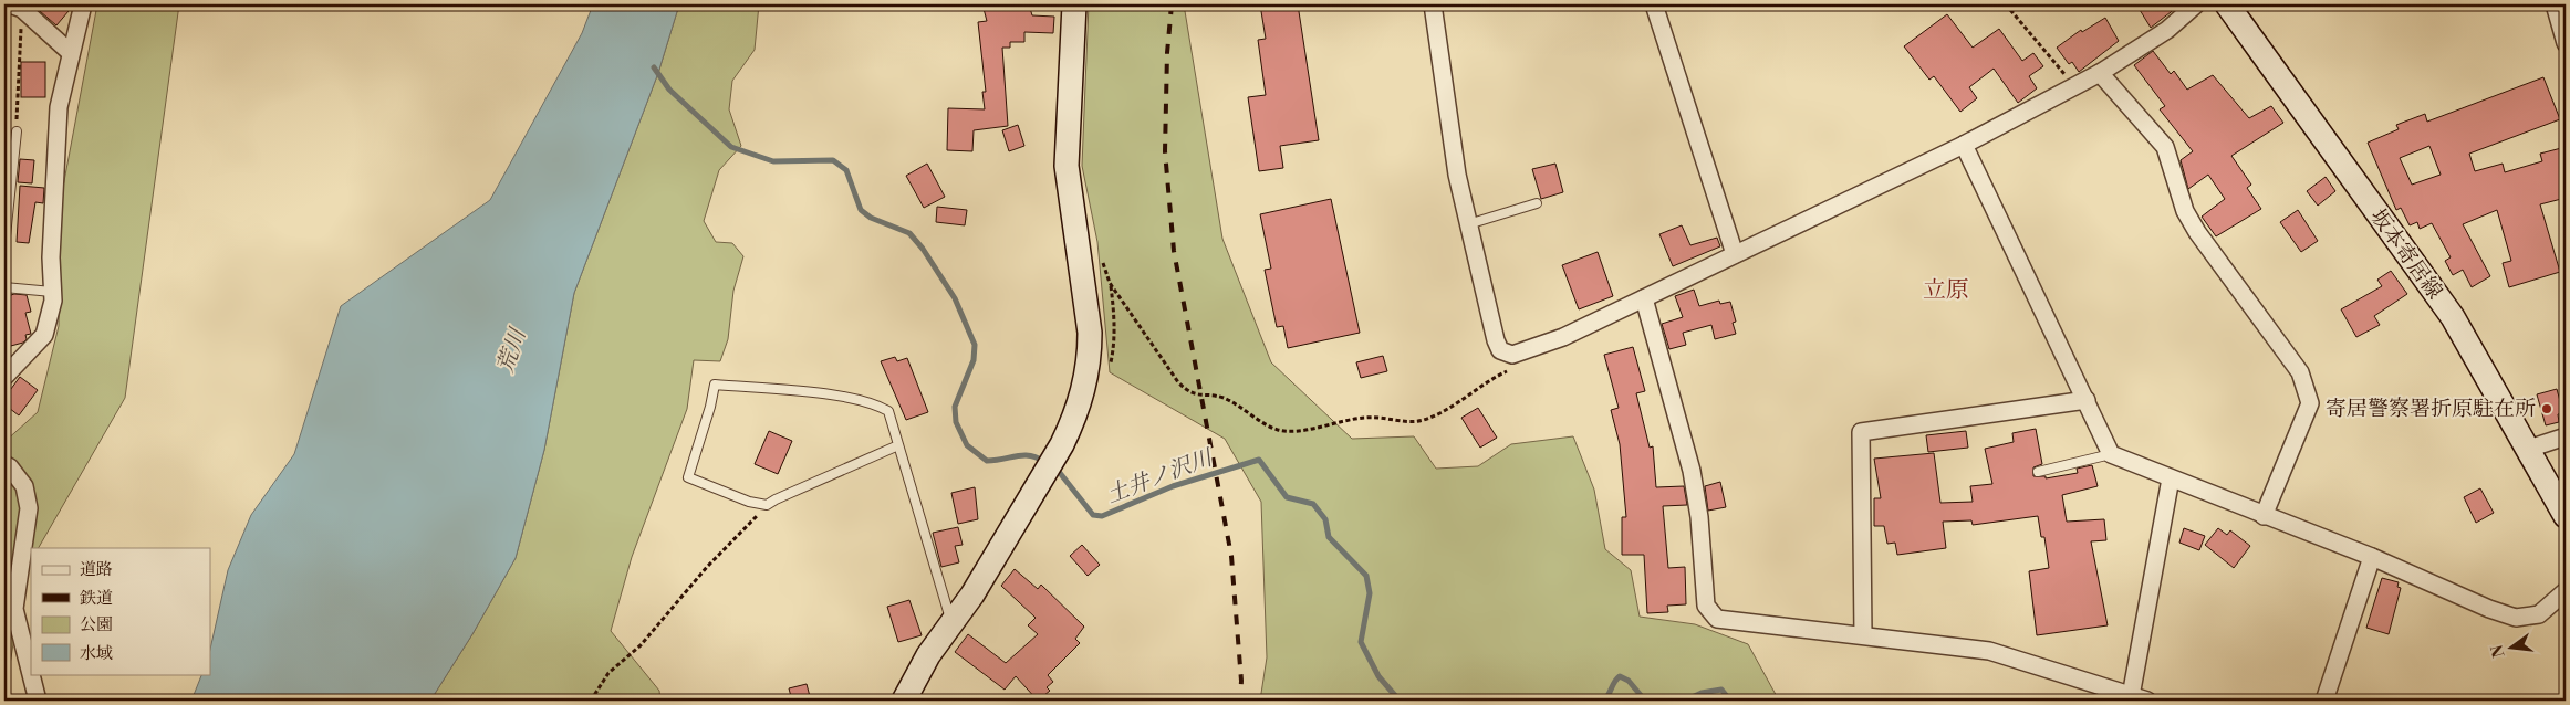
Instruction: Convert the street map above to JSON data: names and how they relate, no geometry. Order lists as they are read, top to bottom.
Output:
{
  "streets": {
    "street": ["坂本寄居線"]
  },
  "districts": ["立原"],
  "water": ["荒川", "土井ノ沢川"],
  "places": ["寄居警察署折原駐在所"],
  "legend": [
    "道路",
    "鉄道",
    "公園",
    "水域"
  ],
  "north": "left"
}
